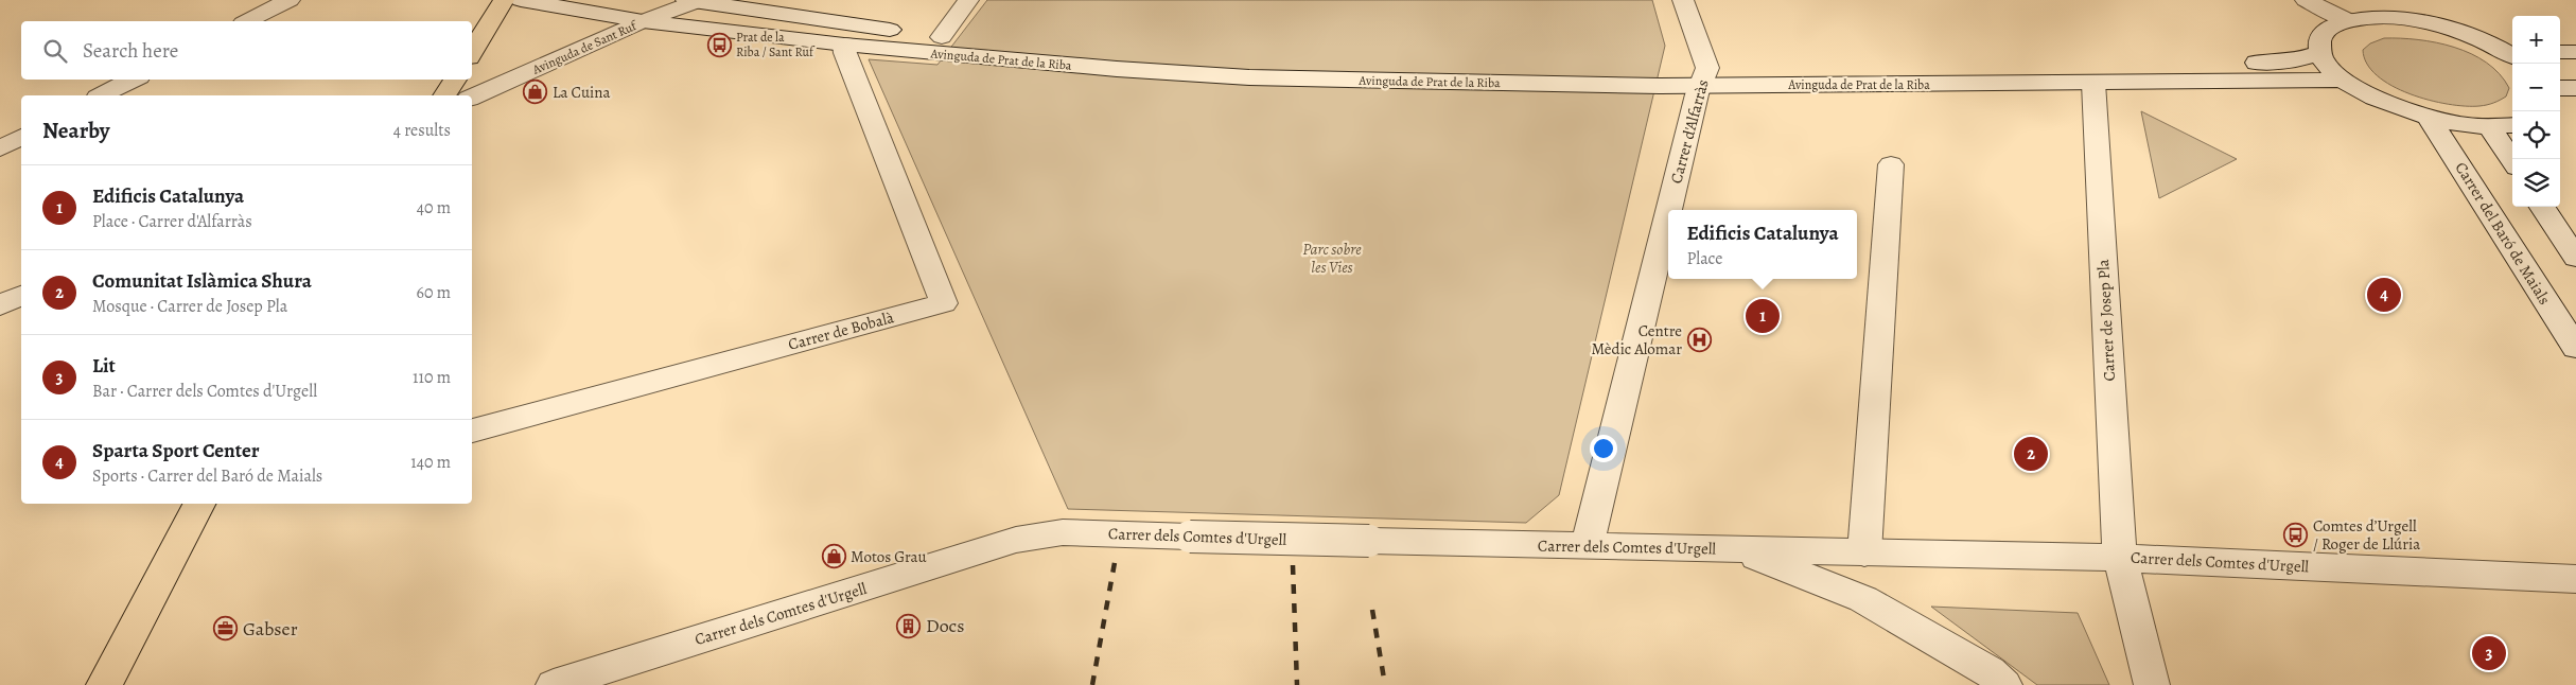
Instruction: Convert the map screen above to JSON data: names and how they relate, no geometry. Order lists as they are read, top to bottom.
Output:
{
  "streets": {
    "street": [
      "Avinguda de Sant Ruf",
      "Avinguda de Prat de la Riba",
      "Carrer d'Alfarràs",
      "Carrer del Baró de Maials",
      "Carrer de Josep Pla",
      "Carrer de Bobalà",
      "Carrer dels Comtes d'Urgell"
    ]
  },
  "crossings": [
    ["Avinguda de Sant Ruf", "Avinguda de Prat de la Riba"],
    ["Avinguda de Prat de la Riba", "Carrer d'Alfarràs"],
    ["Avinguda de Prat de la Riba", "Carrer de Josep Pla"],
    ["Avinguda de Prat de la Riba", "Carrer de Bobalà"],
    ["Carrer d'Alfarràs", "Carrer dels Comtes d'Urgell"],
    ["Carrer de Josep Pla", "Carrer dels Comtes d'Urgell"]
  ],
  "parks": ["Parc sobre les Vies"],
  "places": {
    "bus stop": ["Prat de la Riba / Sant Ruf", "Comtes d’Urgell / Roger de Llúria"],
    "shop": ["La Cuina", "Motos Grau"],
    "hospital": ["Centre Mèdic Alomar"],
    "building": ["Docs"],
    "office": ["Gabser"]
  },
  "page": {
    "map_buttons": ["+", "−"],
    "search": "Search here",
    "heading": ["Nearby", "4 results"],
    "list": [
      {
        "mark": "1",
        "name": "Edificis Catalunya",
        "note": "Place · Carrer d'Alfarràs",
        "value": "40 m"
      },
      {
        "mark": "2",
        "name": "Comunitat Islàmica Shura",
        "note": "Mosque · Carrer de Josep Pla",
        "value": "60 m"
      },
      {
        "mark": "3",
        "name": "Lit",
        "note": "Bar · Carrer dels Comtes d'Urgell",
        "value": "110 m"
      },
      {
        "mark": "4",
        "name": "Sparta Sport Center",
        "note": "Sports · Carrer del Baró de Maials",
        "value": "140 m"
      }
    ],
    "popup": ["Edificis Catalunya", "Place"],
    "pins": [
      "4",
      "1",
      "2",
      "3"
    ]
  }
}
